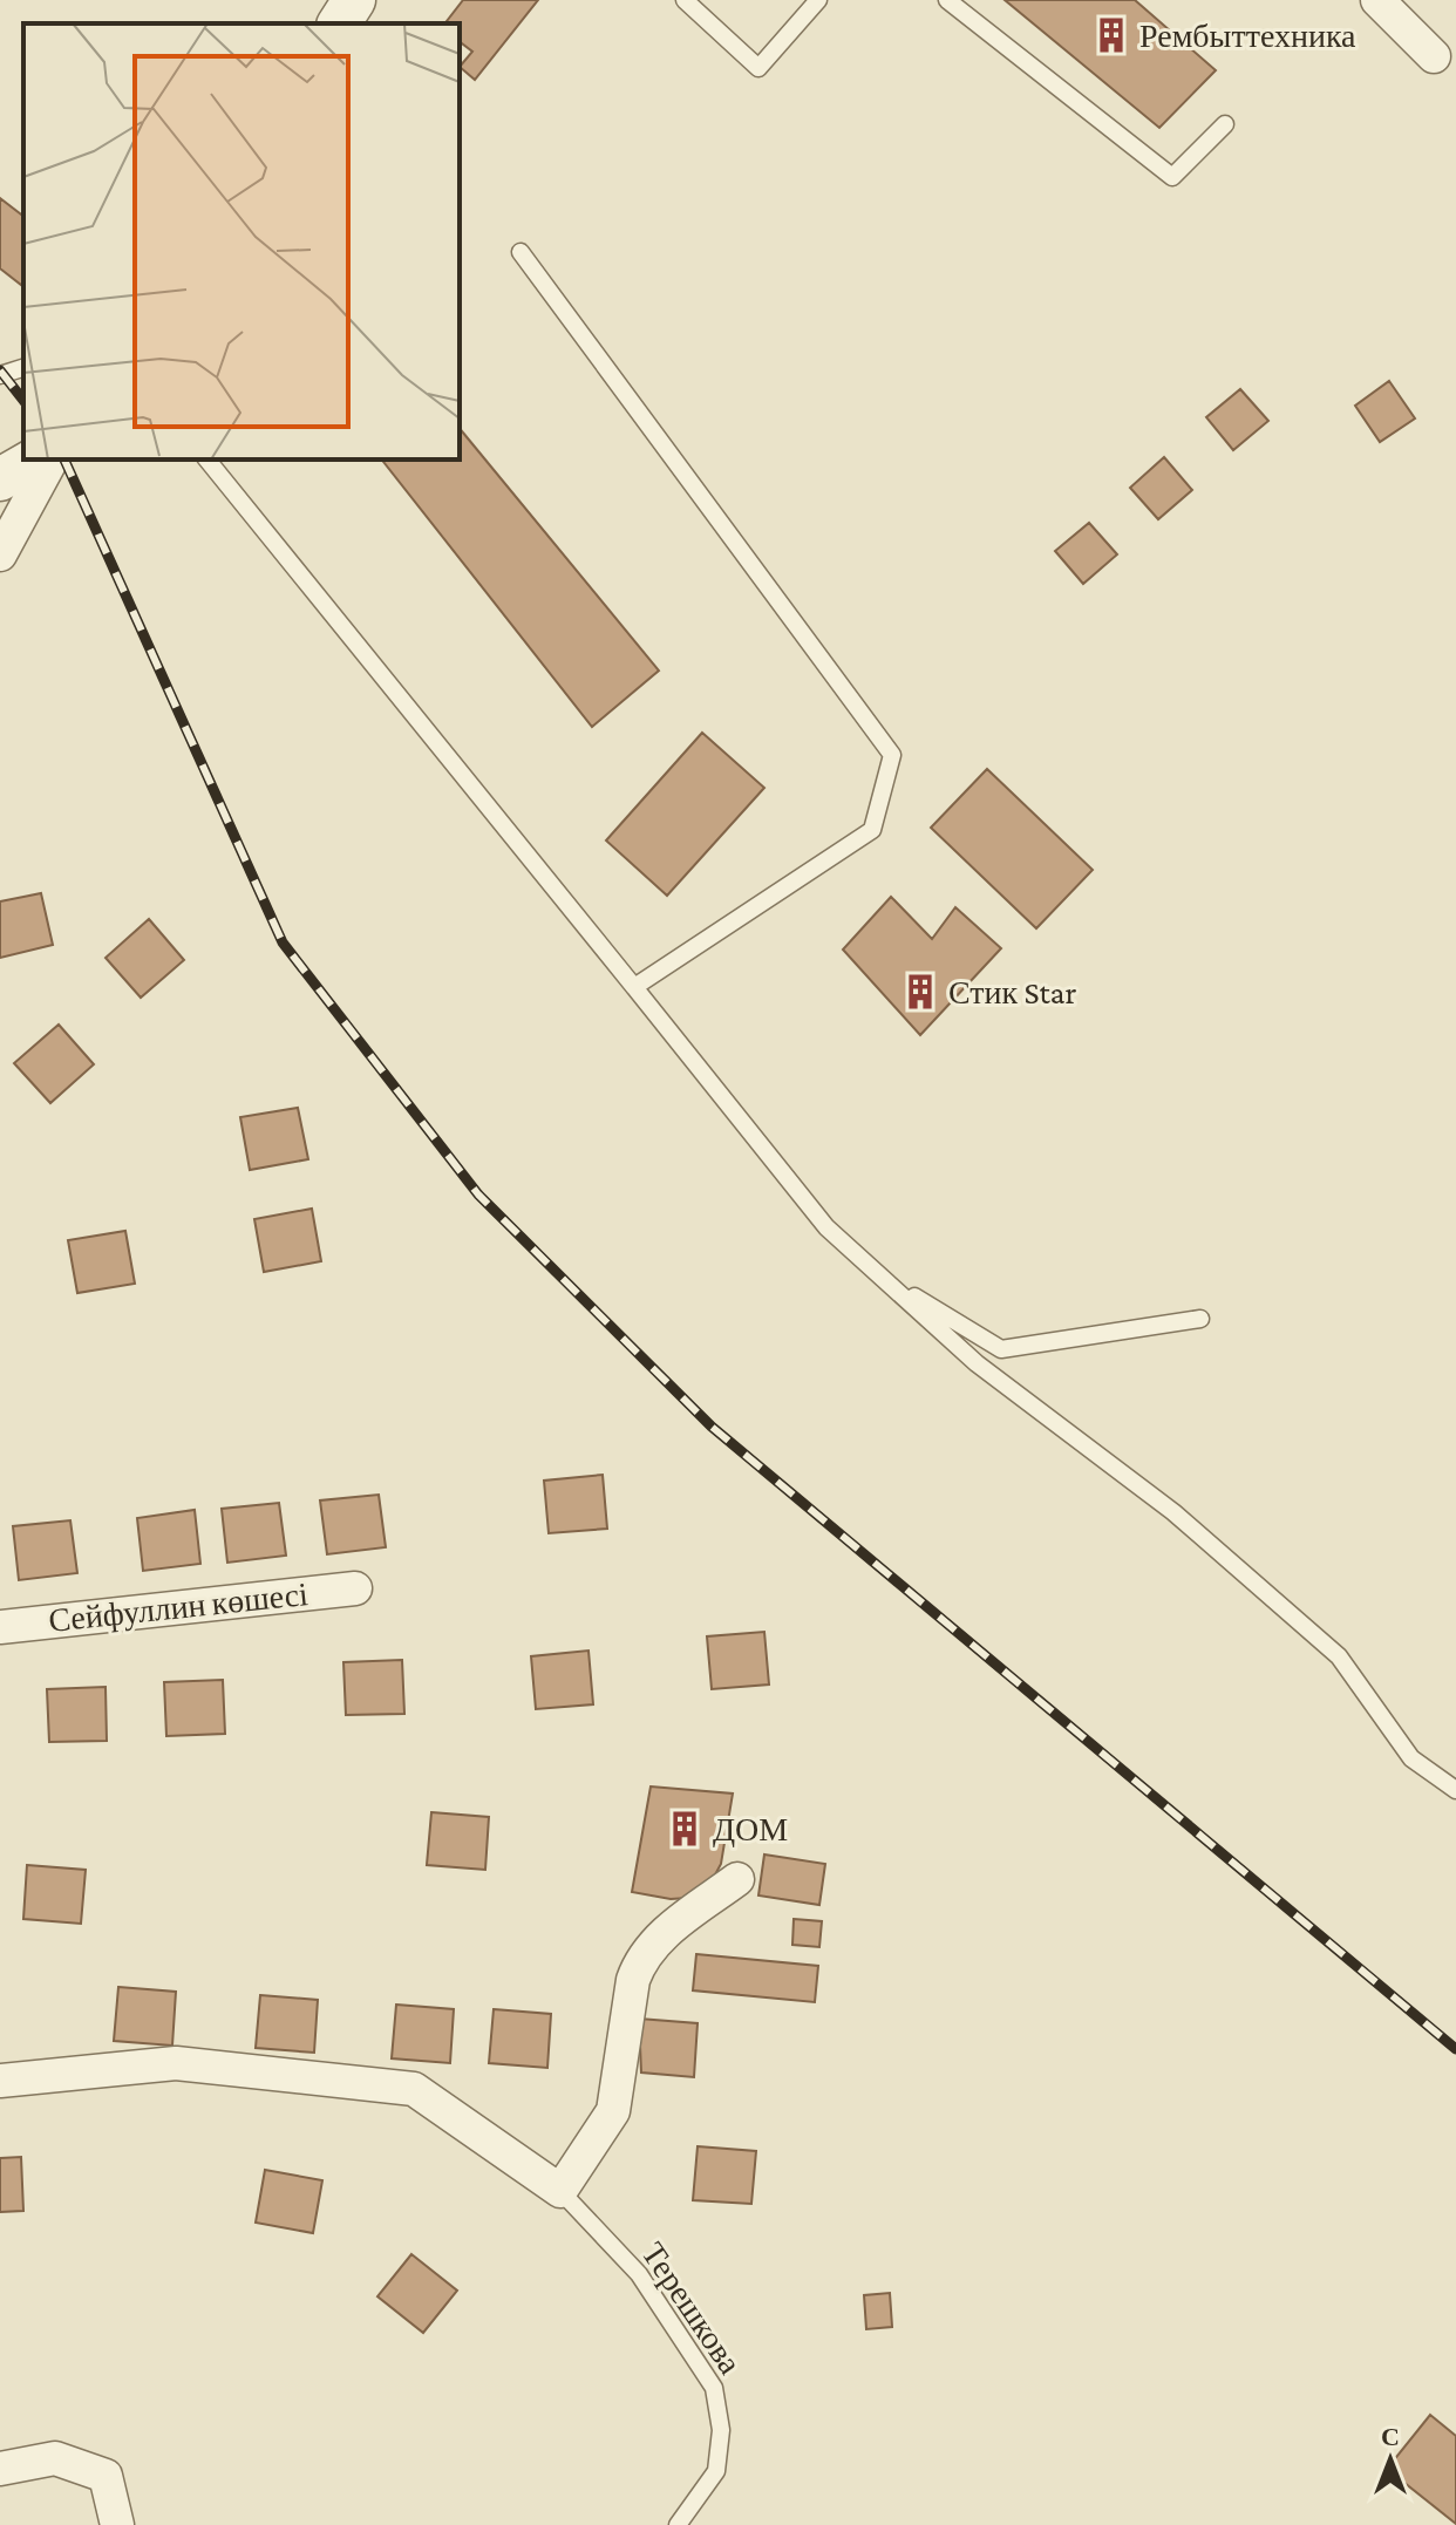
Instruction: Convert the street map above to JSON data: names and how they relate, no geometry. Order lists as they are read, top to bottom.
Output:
{
  "streets": {
    "street": ["Сейфуллин көшесі"],
    "lane": ["Терешкова"]
  },
  "places": {
    "building": ["Рембыттехника", "Стик Star", "ДОМ"]
  },
  "north": "top"
}
